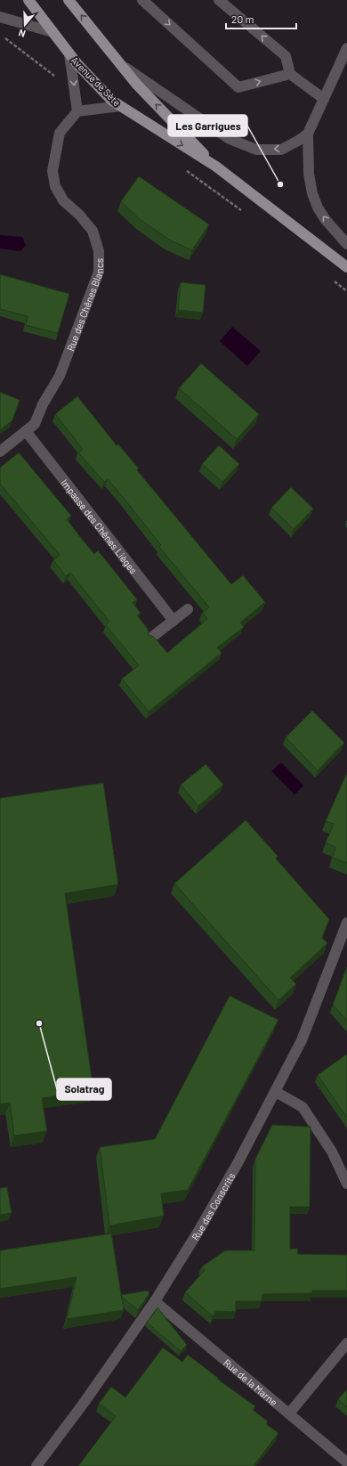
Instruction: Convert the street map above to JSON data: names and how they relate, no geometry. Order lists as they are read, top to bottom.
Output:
{
  "streets": {
    "main road": ["Avenue de Sète"],
    "street": [
      "Rue des Chênes Blancs",
      "Impasse des Chênes Lièges",
      "Rue des Conscrits",
      "Rue de la Marne"
    ]
  },
  "crossings": [
    ["Rue des Chênes Blancs", "Impasse des Chênes Lièges"],
    ["Rue des Conscrits", "Rue de la Marne"]
  ],
  "places": ["Les Garrigues", "Solatrag"],
  "scale_bar": "20 m",
  "north": "bottom"
}
